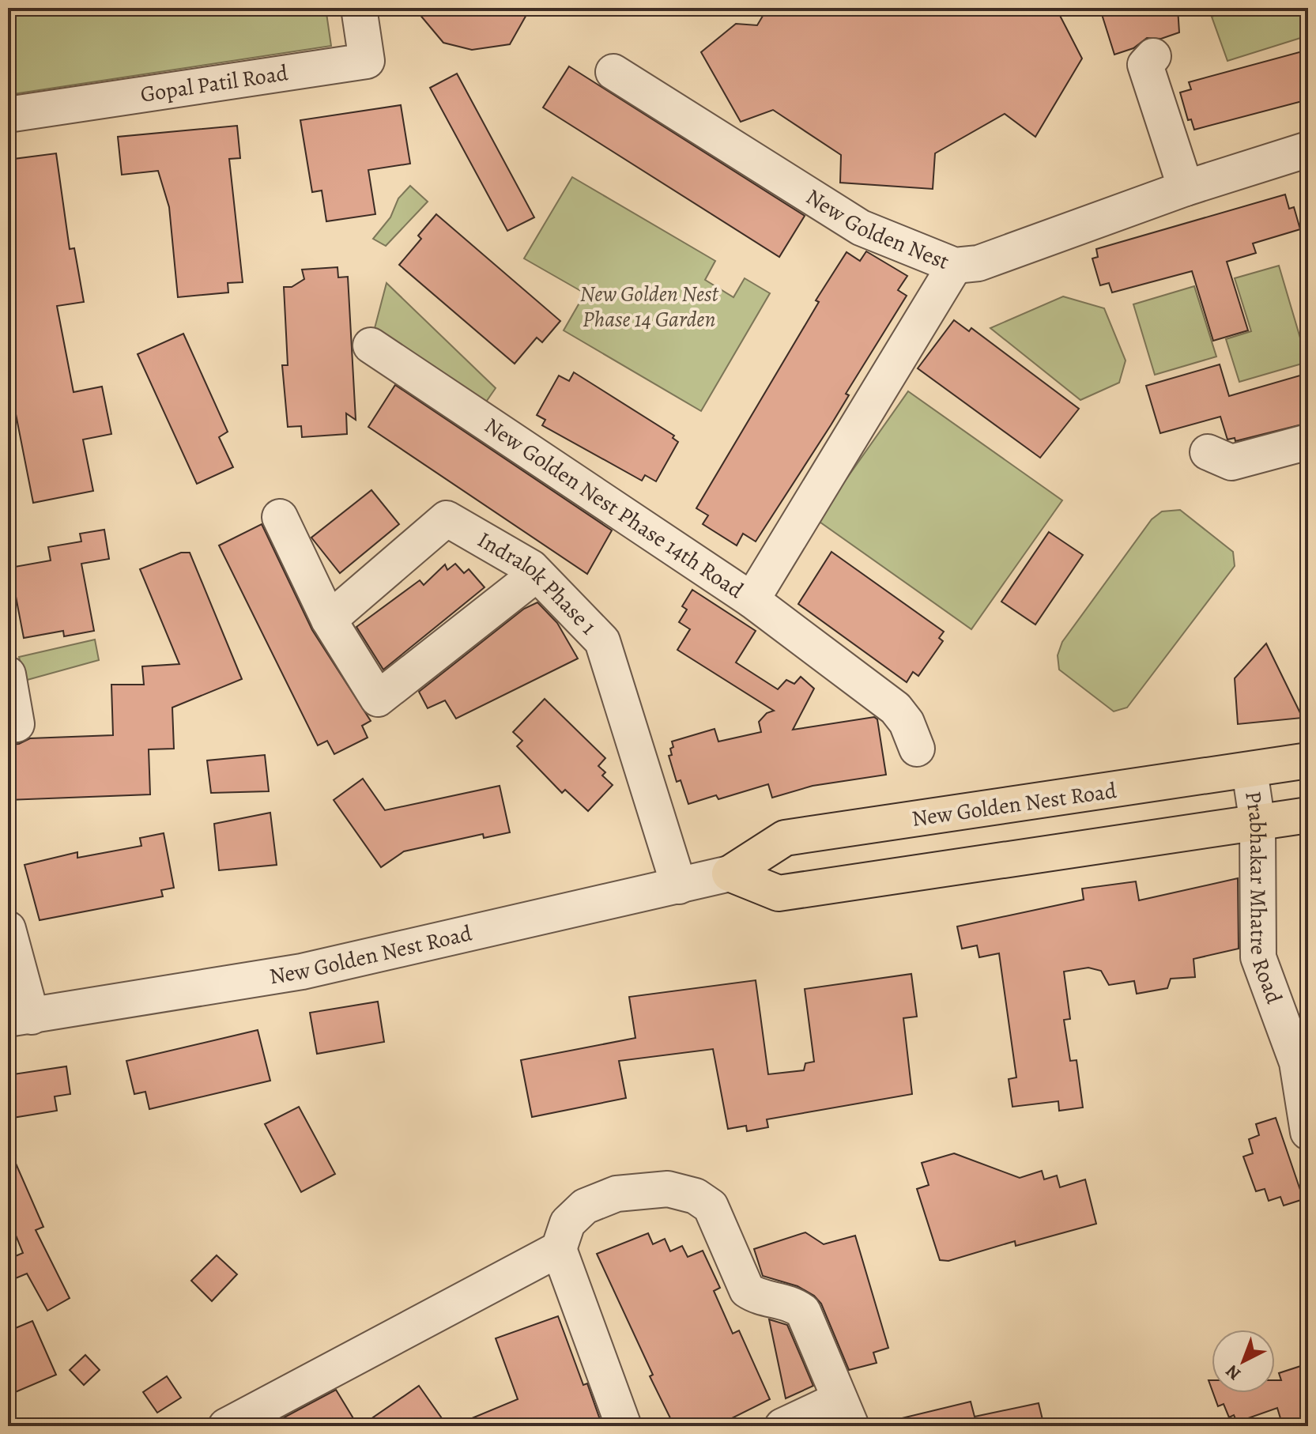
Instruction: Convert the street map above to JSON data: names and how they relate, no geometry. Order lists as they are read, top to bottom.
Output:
{
  "streets": {
    "main road": ["New Golden Nest Road"],
    "street": [
      "Gopal Patil Road",
      "New Golden Nest",
      "New Golden Nest Phase 14th Road",
      "Indralok Phase 1",
      "Prabhakar Mhatre Road"
    ]
  },
  "crossings": [
    ["New Golden Nest", "New Golden Nest Phase 14th Road"],
    ["Indralok Phase 1", "New Golden Nest Road"],
    ["New Golden Nest Road", "Prabhakar Mhatre Road"]
  ],
  "parks": ["New Golden Nest Phase 14 Garden"],
  "north": "bottom left"
}
